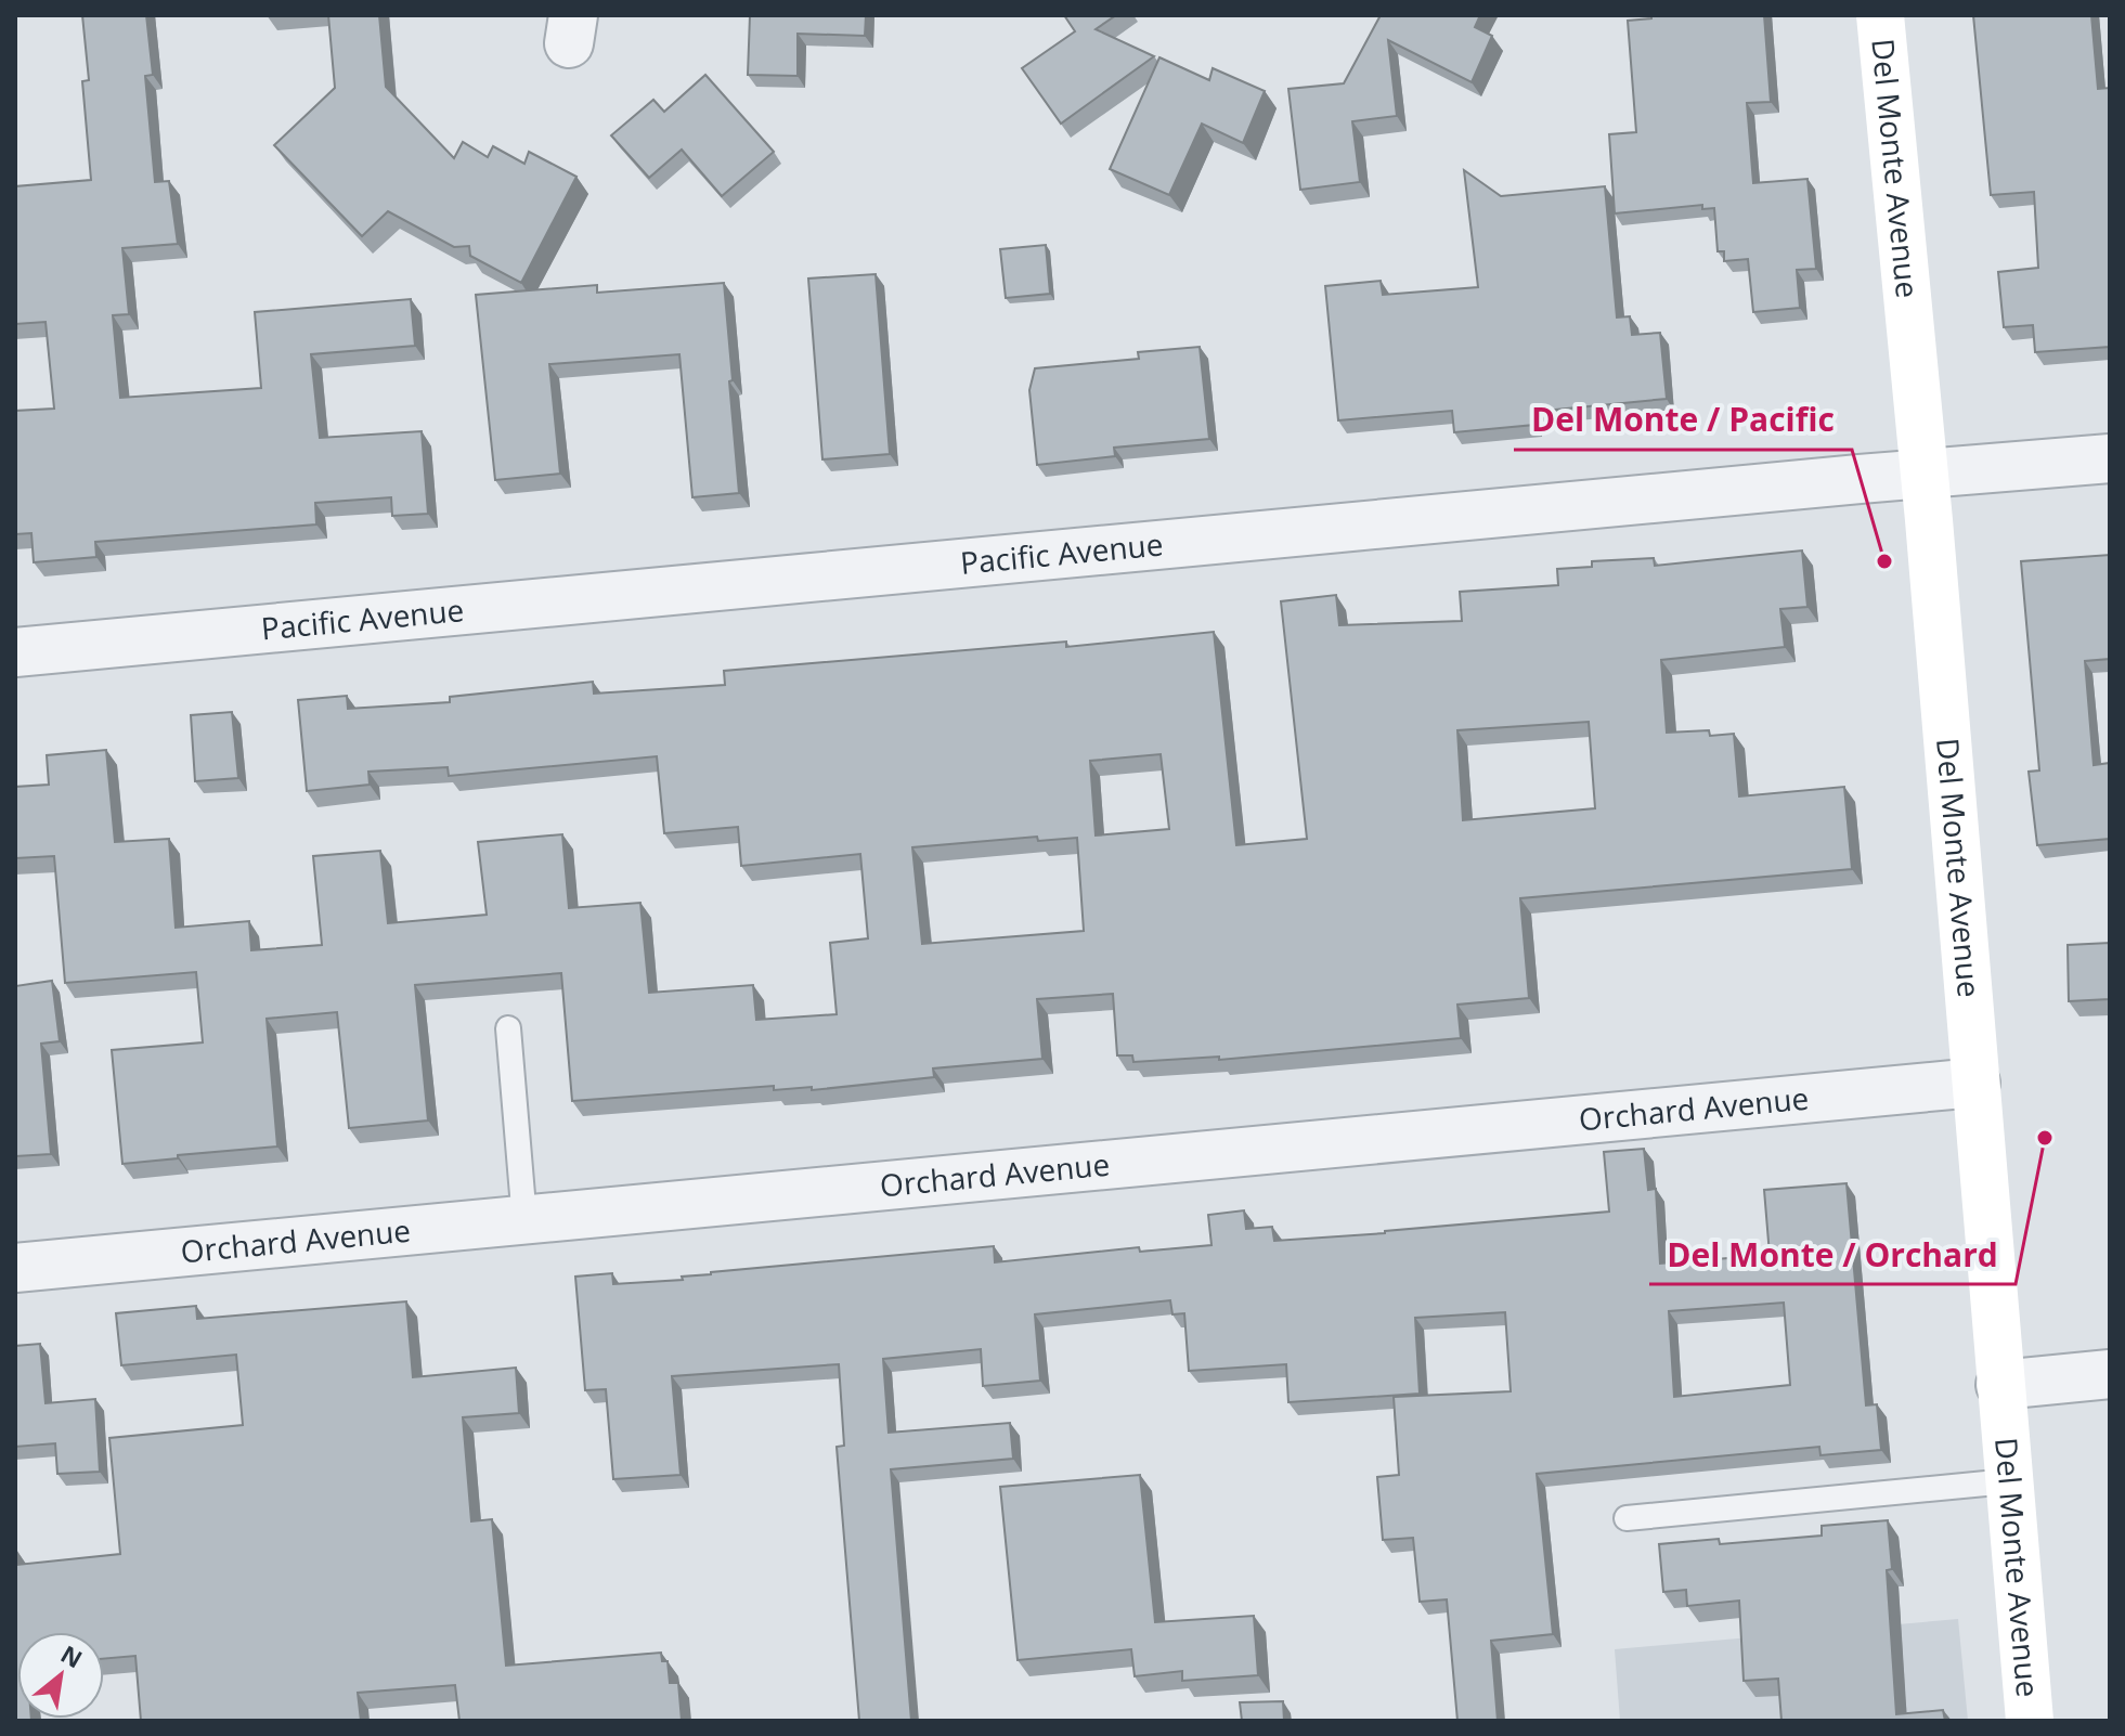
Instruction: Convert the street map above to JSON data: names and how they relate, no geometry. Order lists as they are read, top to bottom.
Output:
{
  "streets": {
    "street": ["Del Monte Avenue", "Pacific Avenue", "Orchard Avenue"]
  },
  "crossings": [
    ["Del Monte Avenue", "Pacific Avenue"],
    ["Del Monte Avenue", "Orchard Avenue"]
  ],
  "places": ["Del Monte / Pacific", "Del Monte / Orchard"],
  "north": "top right"
}
